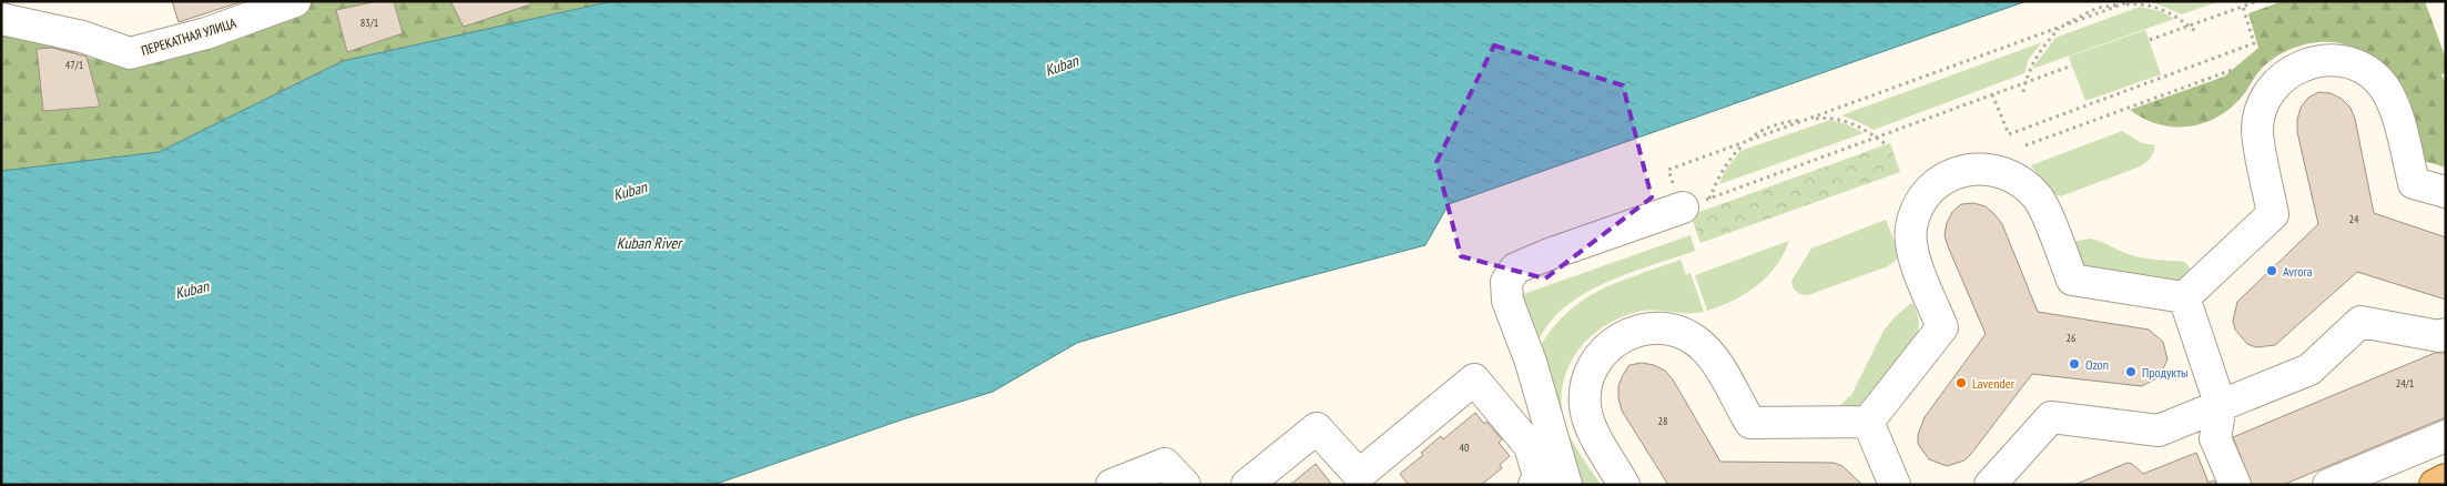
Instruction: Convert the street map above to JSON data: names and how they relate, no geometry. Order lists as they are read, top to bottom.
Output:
{
  "water": ["Kuban", "Kuban River"],
  "places": [
    "Avrora",
    "Ozon",
    "Продукты",
    "Lavender"
  ],
  "house_numbers": [
    "83/1",
    "47/1",
    "24",
    "26",
    "24/1",
    "28",
    "40"
  ]
}
